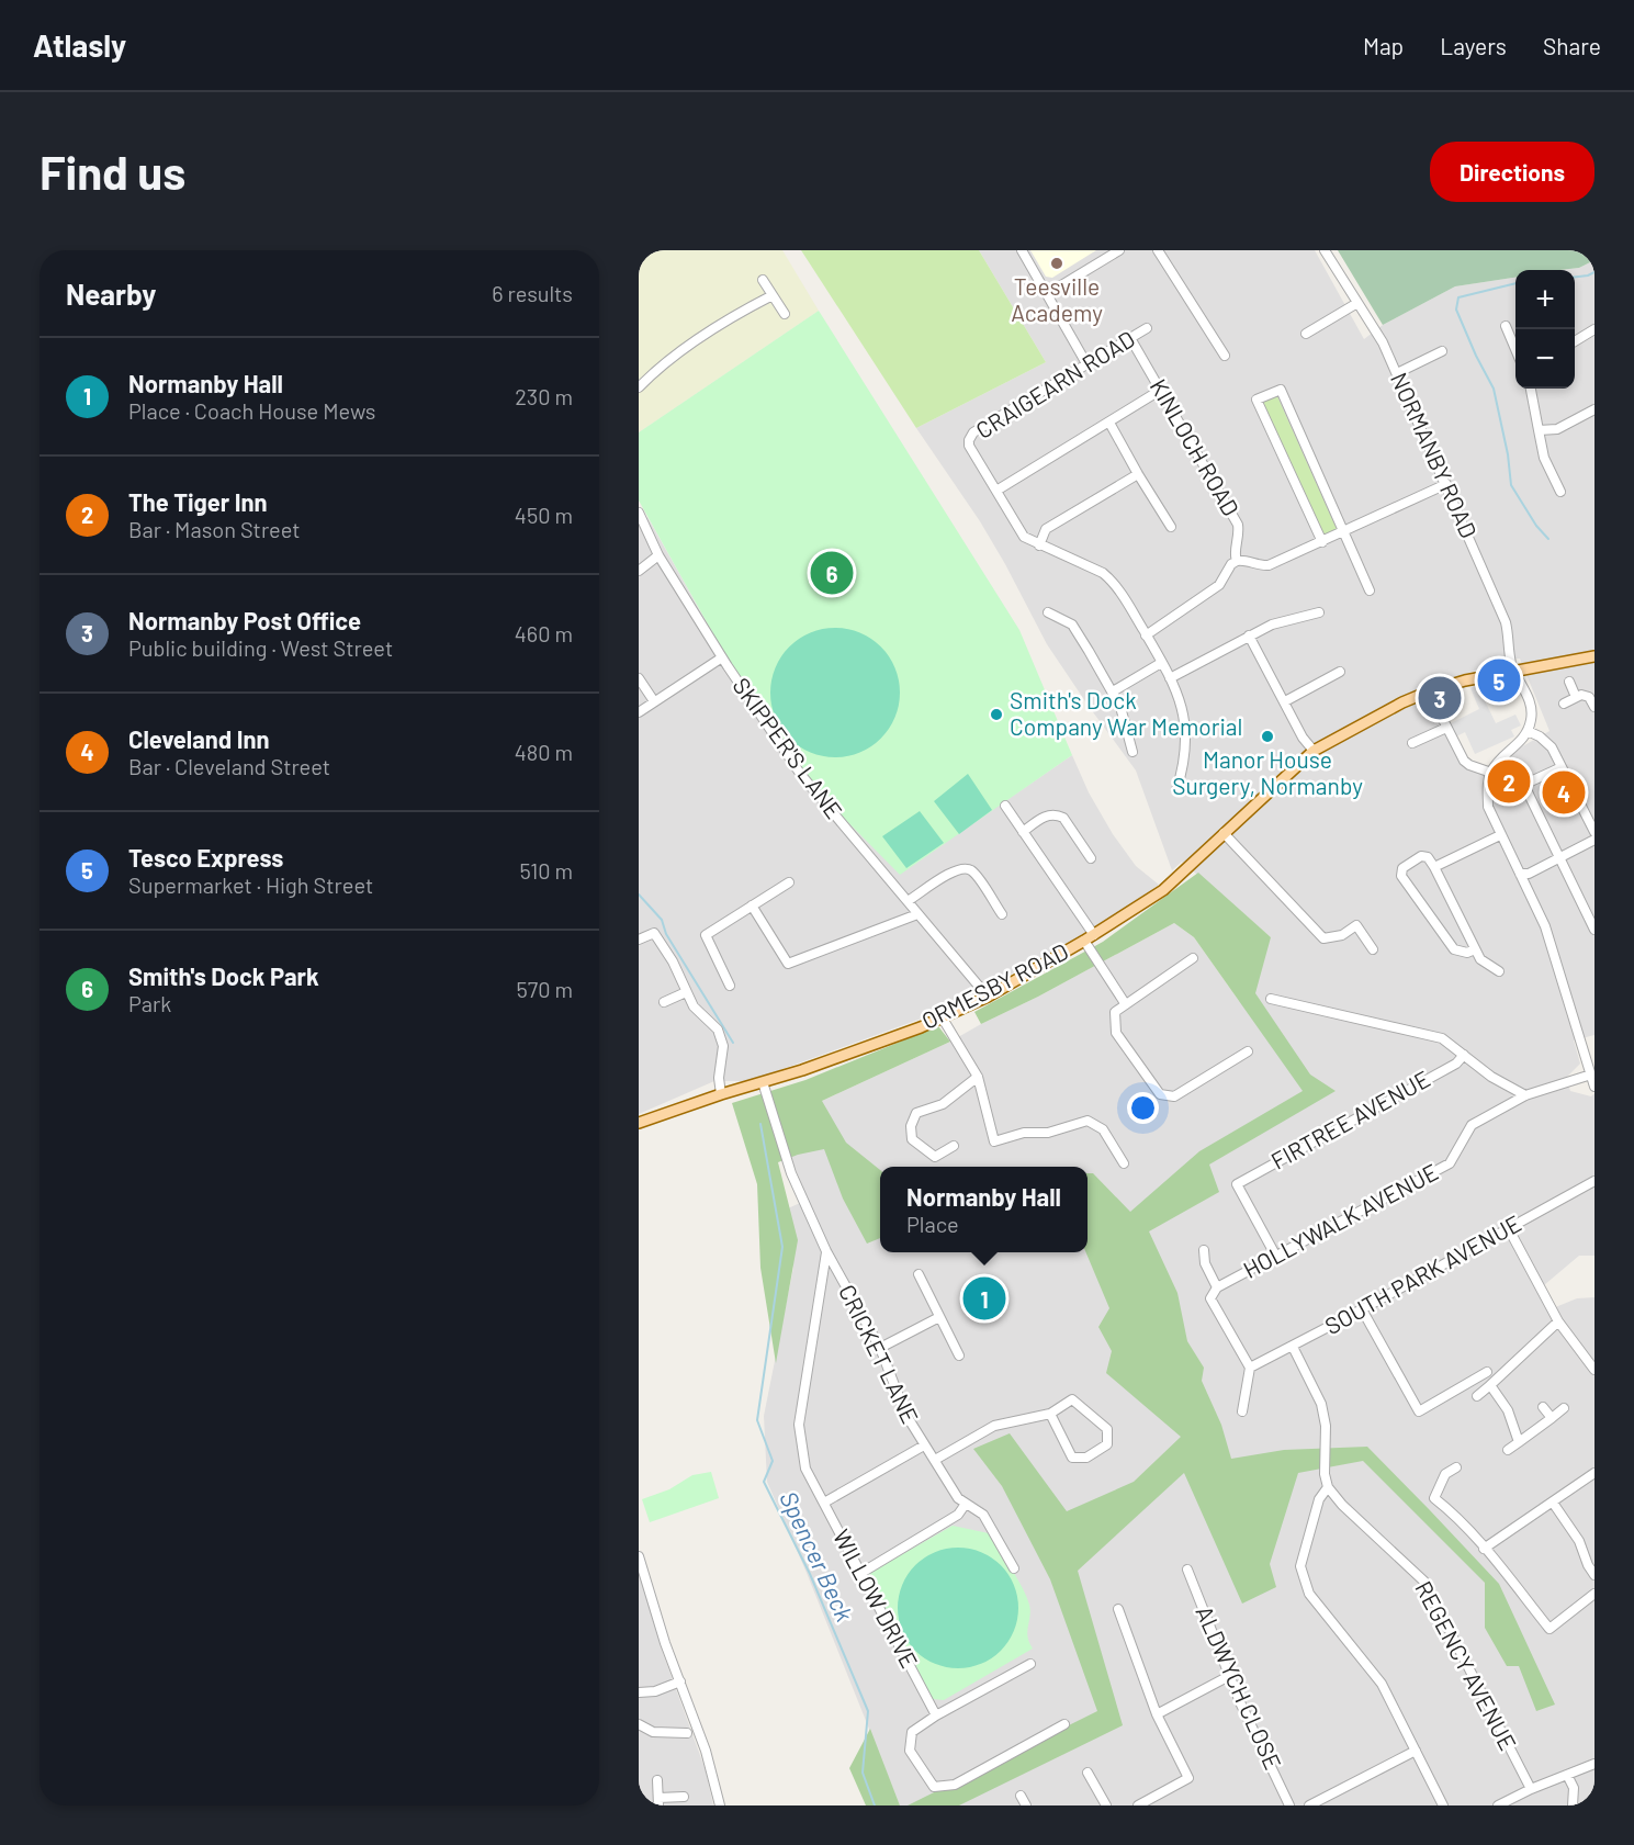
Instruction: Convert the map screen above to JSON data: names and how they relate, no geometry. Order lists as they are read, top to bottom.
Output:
{
  "streets": {
    "main road": ["ORMESBY ROAD"],
    "street": [
      "CRAIGEARN ROAD",
      "KINLOCH ROAD",
      "NORMANBY ROAD",
      "SKIPPER'S LANE",
      "FIRTREE AVENUE",
      "HOLLYWALK AVENUE",
      "SOUTH PARK AVENUE",
      "CRICKET LANE",
      "WILLOW DRIVE",
      "REGENCY AVENUE",
      "ALDWYCH CLOSE"
    ]
  },
  "crossings": [
    ["CRAIGEARN ROAD", "KINLOCH ROAD"],
    ["NORMANBY ROAD", "ORMESBY ROAD"],
    ["SKIPPER'S LANE", "ORMESBY ROAD"],
    ["ORMESBY ROAD", "CRICKET LANE"],
    ["FIRTREE AVENUE", "HOLLYWALK AVENUE"],
    ["CRICKET LANE", "WILLOW DRIVE"]
  ],
  "water": ["Spencer Beck"],
  "places": ["Teesville Academy", "Smith's Dock Company War Memorial", "Manor House Surgery, Normanby"],
  "page": {
    "header": "Atlasly",
    "nav": ["Map", "Layers", "Share"],
    "buttons": "Directions",
    "title": "Find us",
    "heading": ["Nearby", "6 results"],
    "map_buttons": ["+", "−"],
    "list": [
      {
        "mark": "1",
        "name": "Normanby Hall",
        "note": "Place · Coach House Mews",
        "value": "230 m"
      },
      {
        "mark": "2",
        "name": "The Tiger Inn",
        "note": "Bar · Mason Street",
        "value": "450 m"
      },
      {
        "mark": "3",
        "name": "Normanby Post Office",
        "note": "Public building · West Street",
        "value": "460 m"
      },
      {
        "mark": "4",
        "name": "Cleveland Inn",
        "note": "Bar · Cleveland Street",
        "value": "480 m"
      },
      {
        "mark": "5",
        "name": "Tesco Express",
        "note": "Supermarket · High Street",
        "value": "510 m"
      },
      {
        "mark": "6",
        "name": "Smith's Dock Park",
        "note": "Park",
        "value": "570 m"
      }
    ],
    "pins": [
      "6",
      "5",
      "3",
      "2",
      "4",
      "1"
    ],
    "popup": ["Normanby Hall", "Place"]
  }
}
